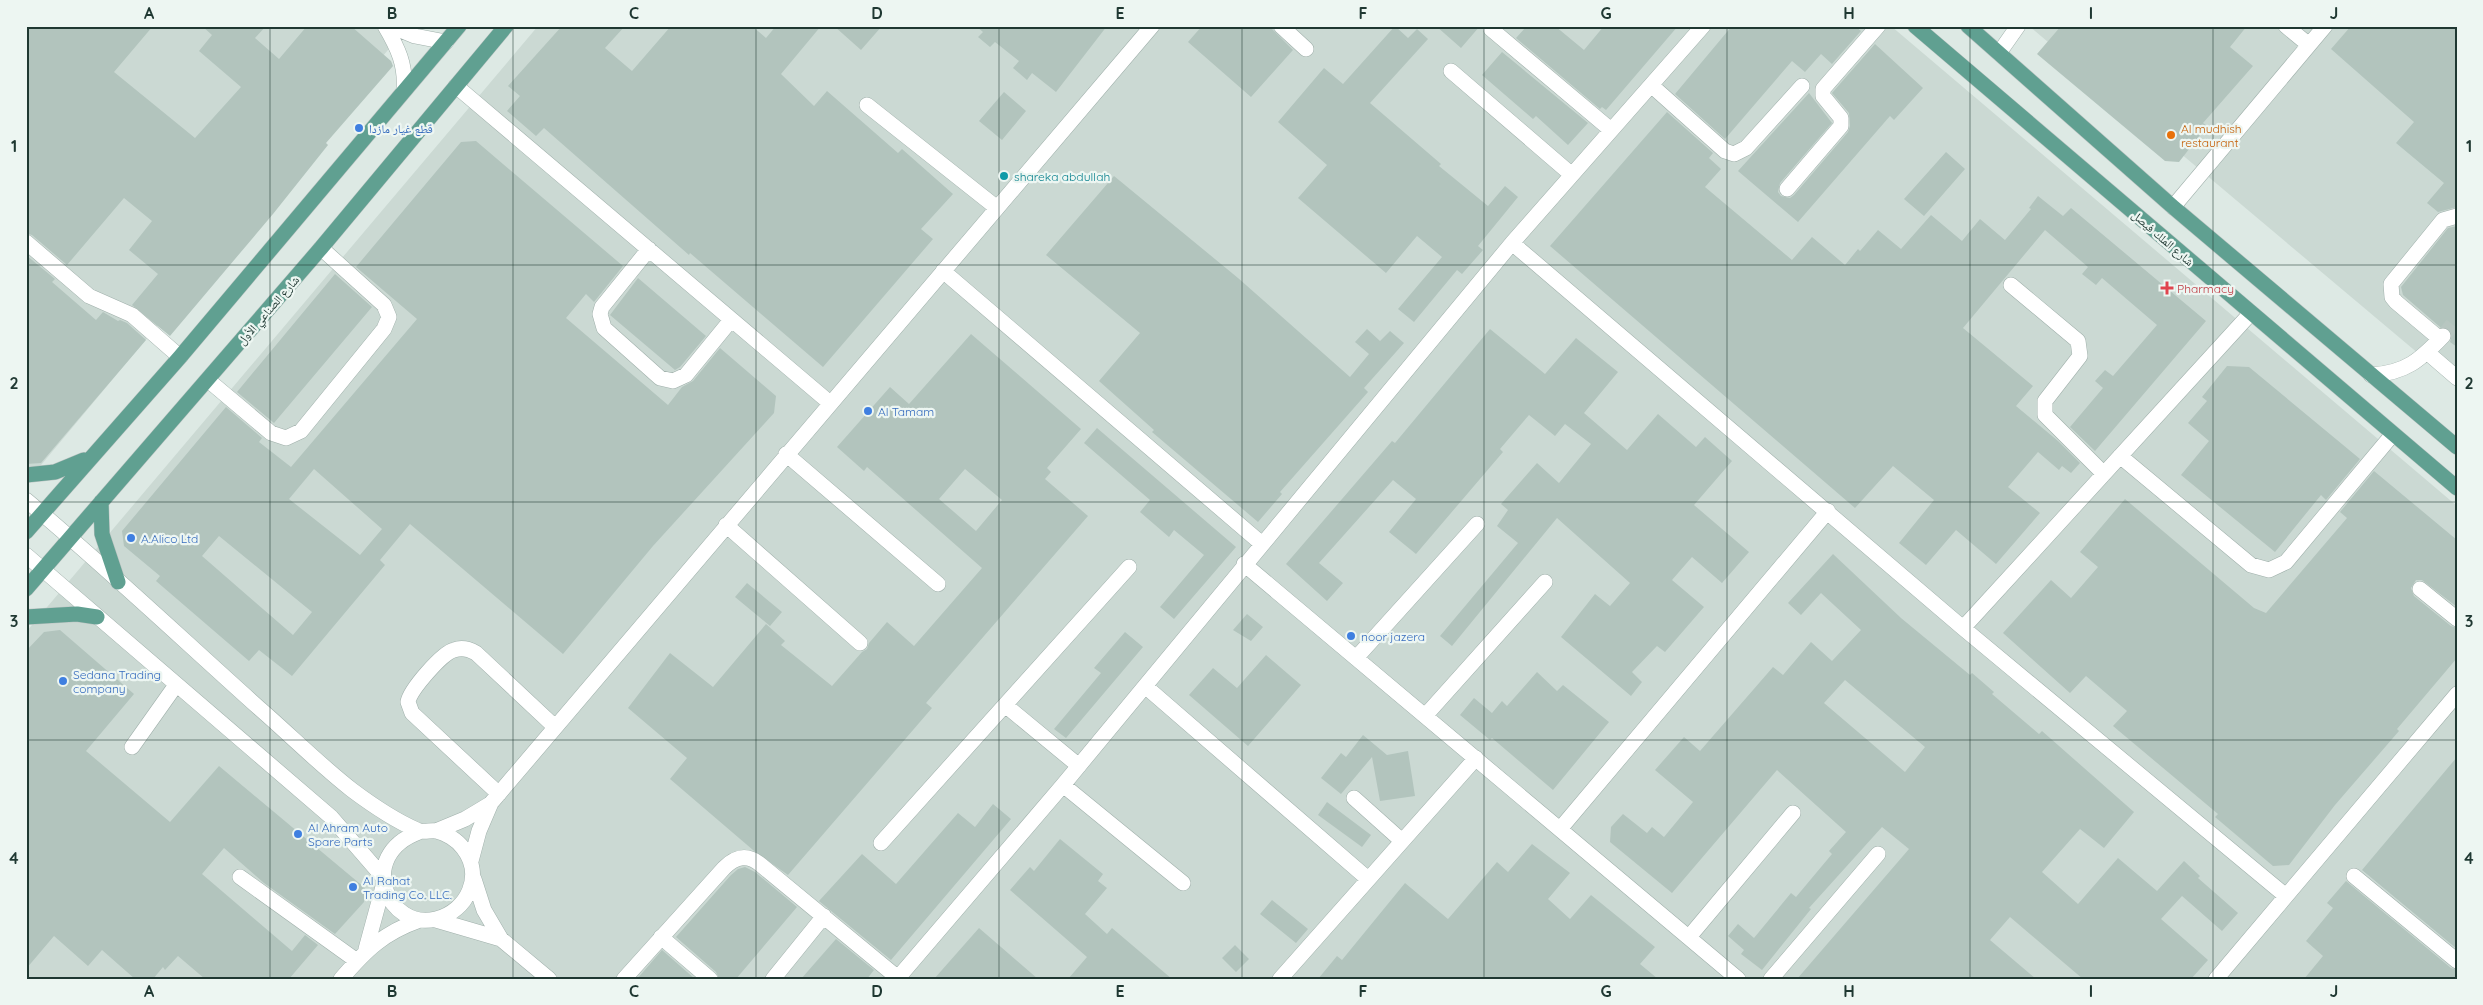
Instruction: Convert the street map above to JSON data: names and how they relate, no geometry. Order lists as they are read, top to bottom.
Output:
{
  "streets": {
    "main road": ["شارع الملك فيصل", "شارع الصناعي الأول"]
  },
  "places": {
    "other": [
      "قطع غيار مازدا",
      "Al mudhish restaurant",
      "shareka abdullah",
      "Al Tamam",
      "A.Alico Ltd",
      "noor jazera",
      "Sedana Trading company",
      "Al Ahram Auto Spare Parts",
      "Al Rahat Trading Co. LLC."
    ],
    "health": ["Pharmacy"]
  },
  "grid": {
    "columns": [
      "A",
      "B",
      "C",
      "D",
      "E",
      "F",
      "G",
      "H",
      "I",
      "J"
    ],
    "rows": [
      "1",
      "2",
      "3",
      "4"
    ]
  }
}
